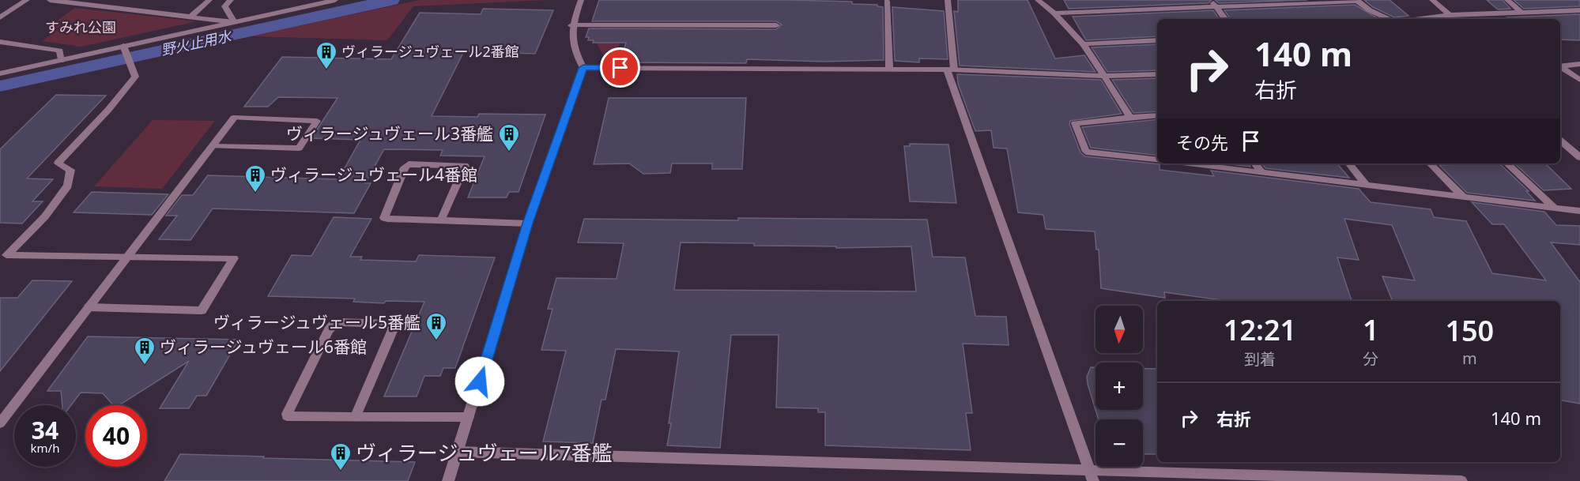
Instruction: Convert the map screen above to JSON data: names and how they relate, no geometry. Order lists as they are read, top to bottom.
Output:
{
  "water": ["野火止用水"],
  "parks": ["すみれ公園"],
  "places": {
    "building": [
      "ヴィラージュヴェール2番館",
      "ヴィラージュヴェール3番艦",
      "ヴィラージュヴェール4番館",
      "ヴィラージュヴェール5番艦",
      "ヴィラージュヴェール6番館",
      "ヴィラージュヴェール7番艦"
    ]
  },
  "north": "bottom",
  "page": {
    "turn": ["140 m", "右折"],
    "then": "その先",
    "eta": [
      "12:21",
      "到着",
      "1",
      "分",
      "150",
      "m"
    ],
    "map_buttons": ["+", "−"],
    "list": [
      {
        "name": "右折",
        "value": "140 m"
      }
    ],
    "speed": "34 km/h",
    "limit": "40"
  }
}
